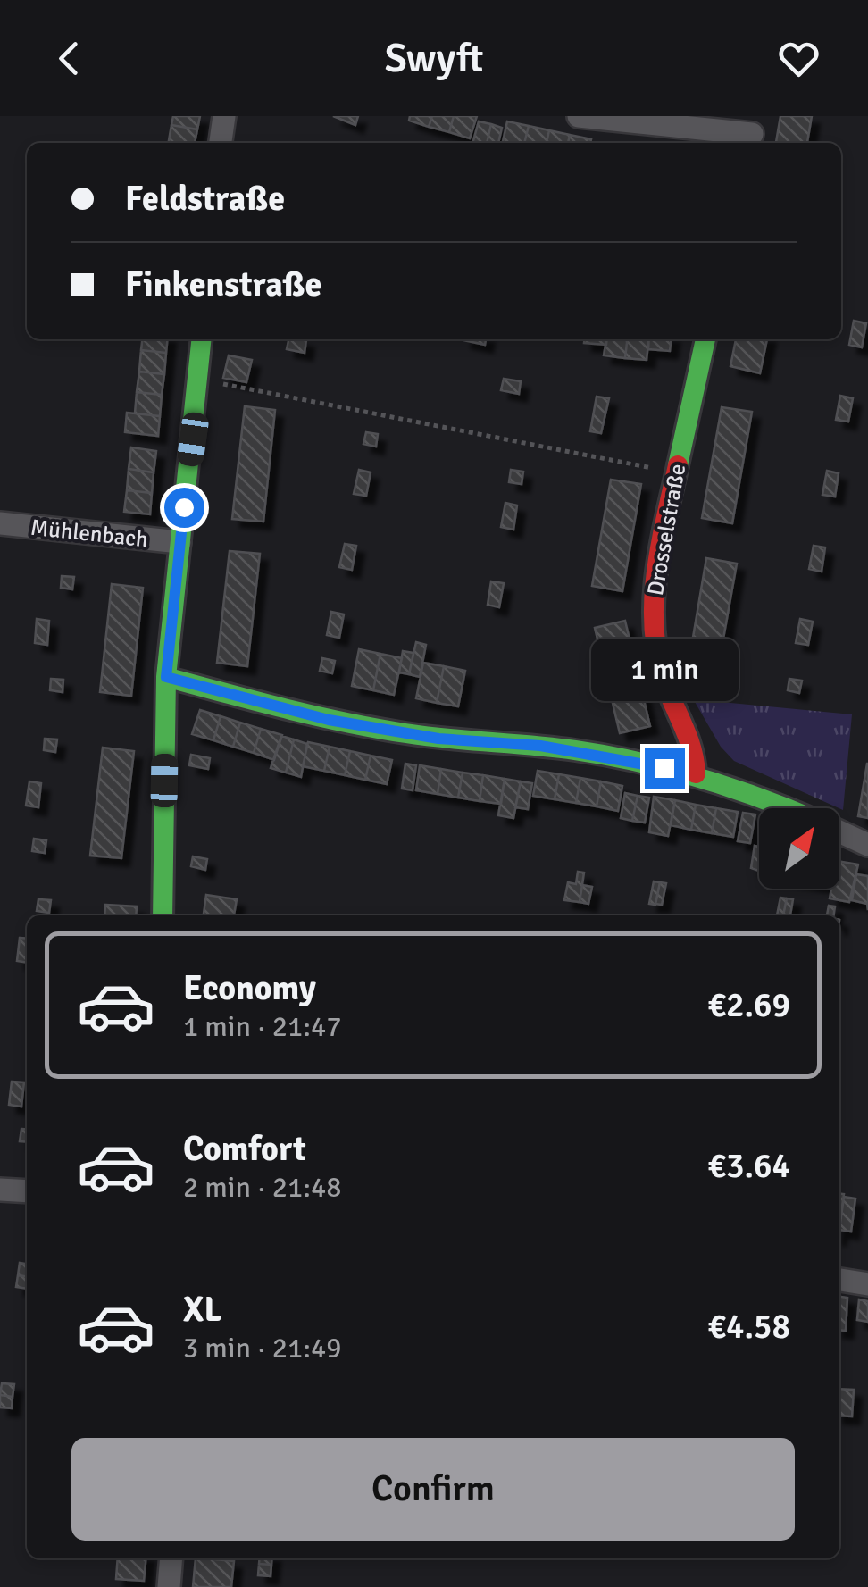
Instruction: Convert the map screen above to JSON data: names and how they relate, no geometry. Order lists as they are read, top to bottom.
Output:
{
  "streets": {
    "street": ["Drosselstraße", "Mühlenbach"]
  },
  "north": "top right",
  "page": {
    "header": "Swyft",
    "banner": ["Feldstraße", "Finkenstraße"],
    "bubble": "1 min",
    "list": [
      {
        "name": "Economy",
        "note": "1 min · 21:47",
        "value": "€2.69"
      },
      {
        "name": "Comfort",
        "note": "2 min · 21:48",
        "value": "€3.64"
      },
      {
        "name": "XL",
        "note": "3 min · 21:49",
        "value": "€4.58"
      }
    ],
    "buttons": "Confirm"
  }
}
